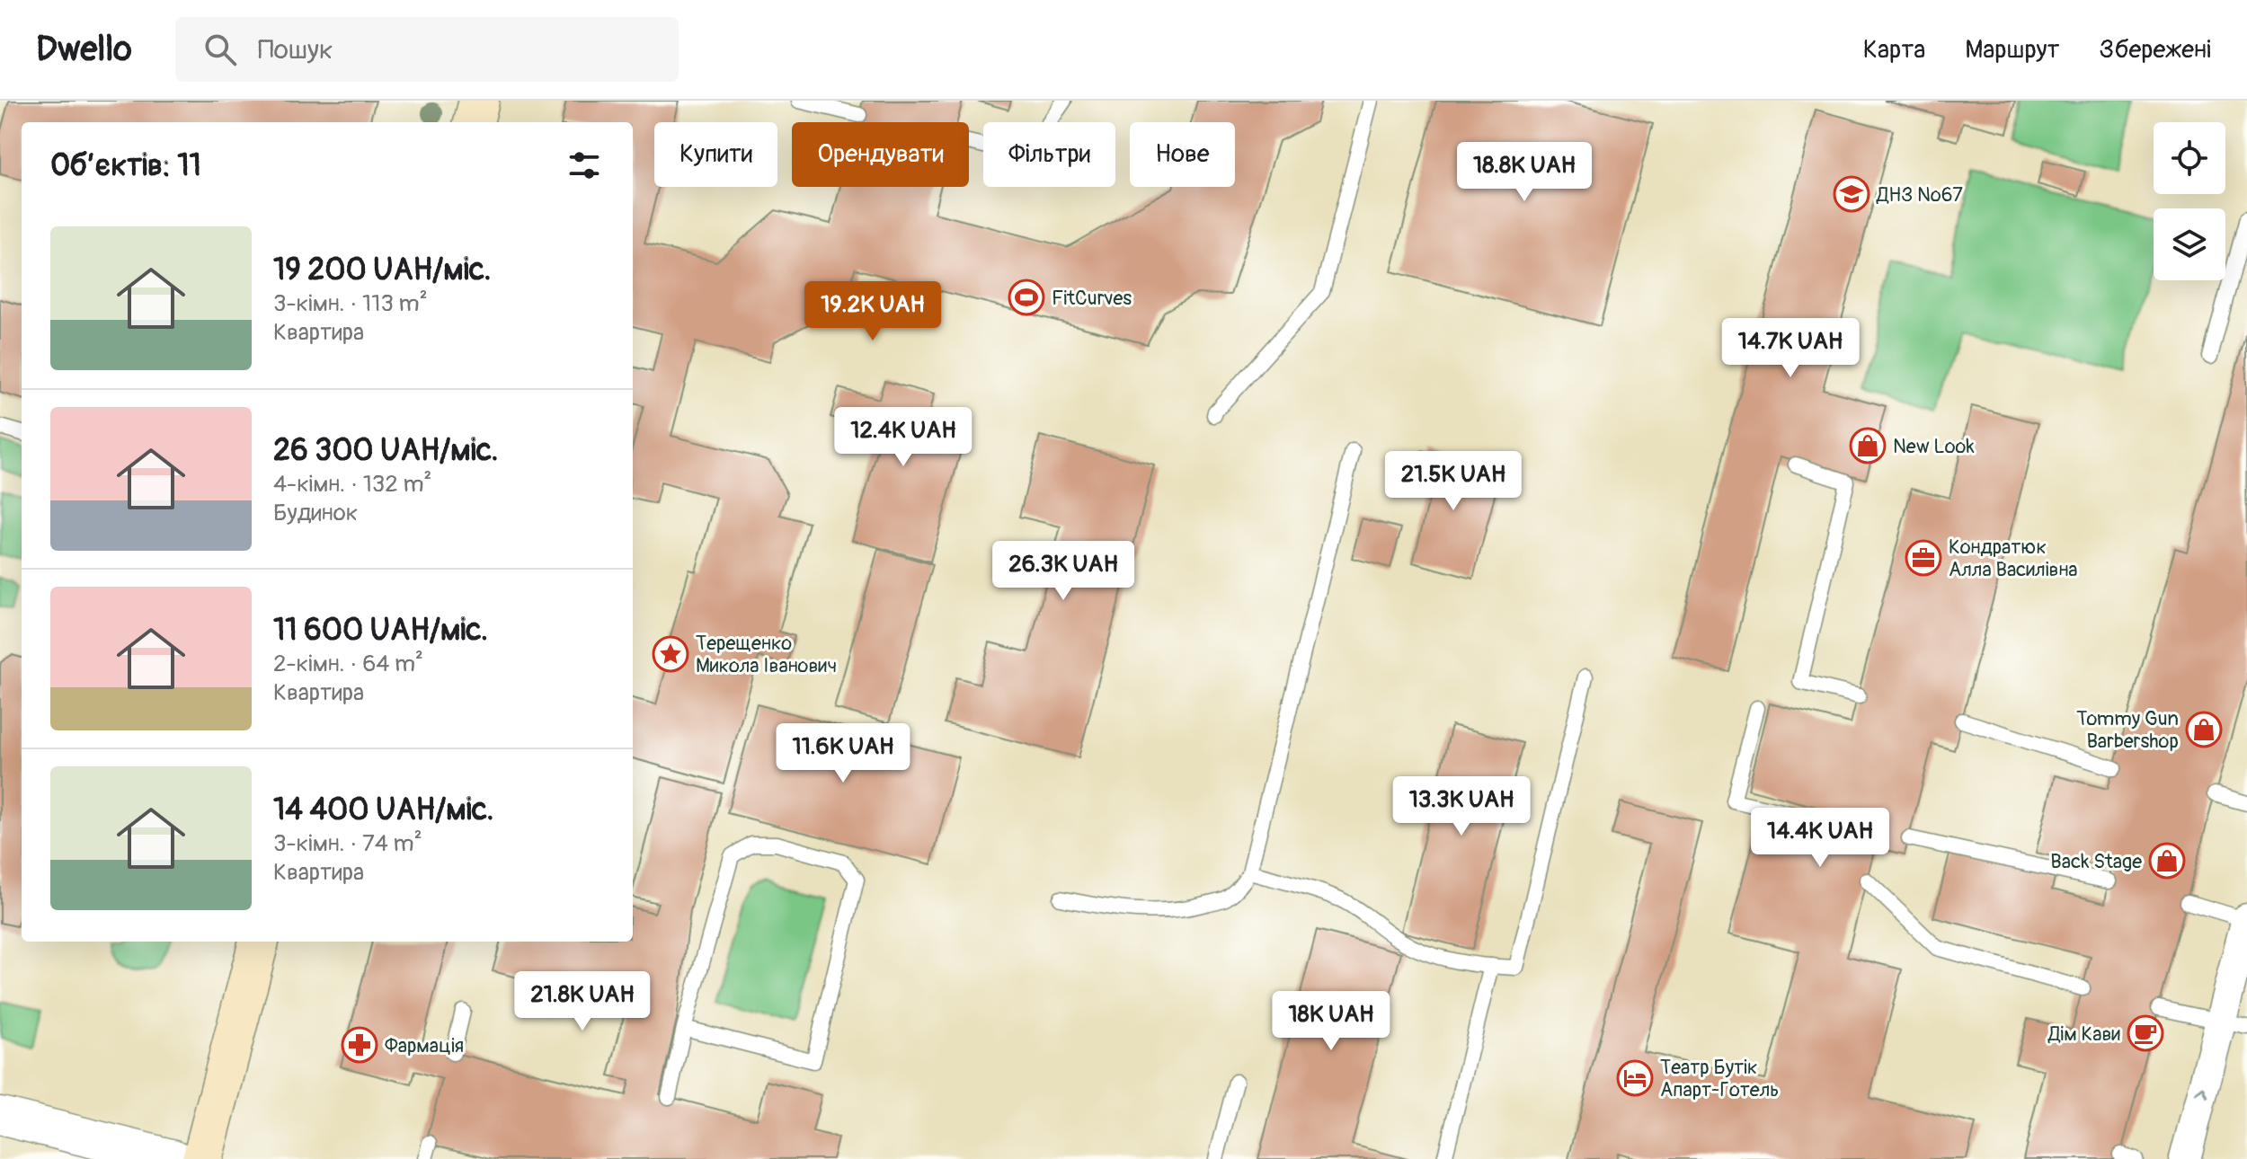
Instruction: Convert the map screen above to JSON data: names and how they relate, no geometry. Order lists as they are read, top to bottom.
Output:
{
  "places": {
    "school or university": ["ДНЗ №67"],
    "sports": ["FitCurves"],
    "shop": ["New Look", "Tommy Gun Barbershop", "Back Stage"],
    "office": ["Кондратюк Алла Василівна"],
    "place": ["Терещенко Микола Іванович"],
    "cafe": ["Дім Кави"],
    "pharmacy": ["Фармація"],
    "hotel": ["Театр Бутік Апарт-Готель"]
  },
  "page": {
    "header": "Dwello",
    "search": "Пошук",
    "nav": ["Карта", "Маршрут", "Збережені"],
    "chip": [
      "Купити",
      "Орендувати",
      "Фільтри",
      "Нове"
    ],
    "heading": "Об’єктів: 11",
    "price": [
      "18.8K UAH",
      "19.2K UAH",
      "14.7K UAH",
      "12.4K UAH",
      "21.5K UAH",
      "26.3K UAH",
      "11.6K UAH",
      "13.3K UAH",
      "14.4K UAH",
      "21.8K UAH",
      "18K UAH"
    ],
    "list": [
      {
        "name": "19 200 UAH/міс.",
        "note": "3-кімн. · 113 m² · Квартира"
      },
      {
        "name": "26 300 UAH/міс.",
        "note": "4-кімн. · 132 m² · Будинок"
      },
      {
        "name": "11 600 UAH/міс.",
        "note": "2-кімн. · 64 m² · Квартира"
      },
      {
        "name": "14 400 UAH/міс.",
        "note": "3-кімн. · 74 m² · Квартира"
      }
    ]
  }
}
